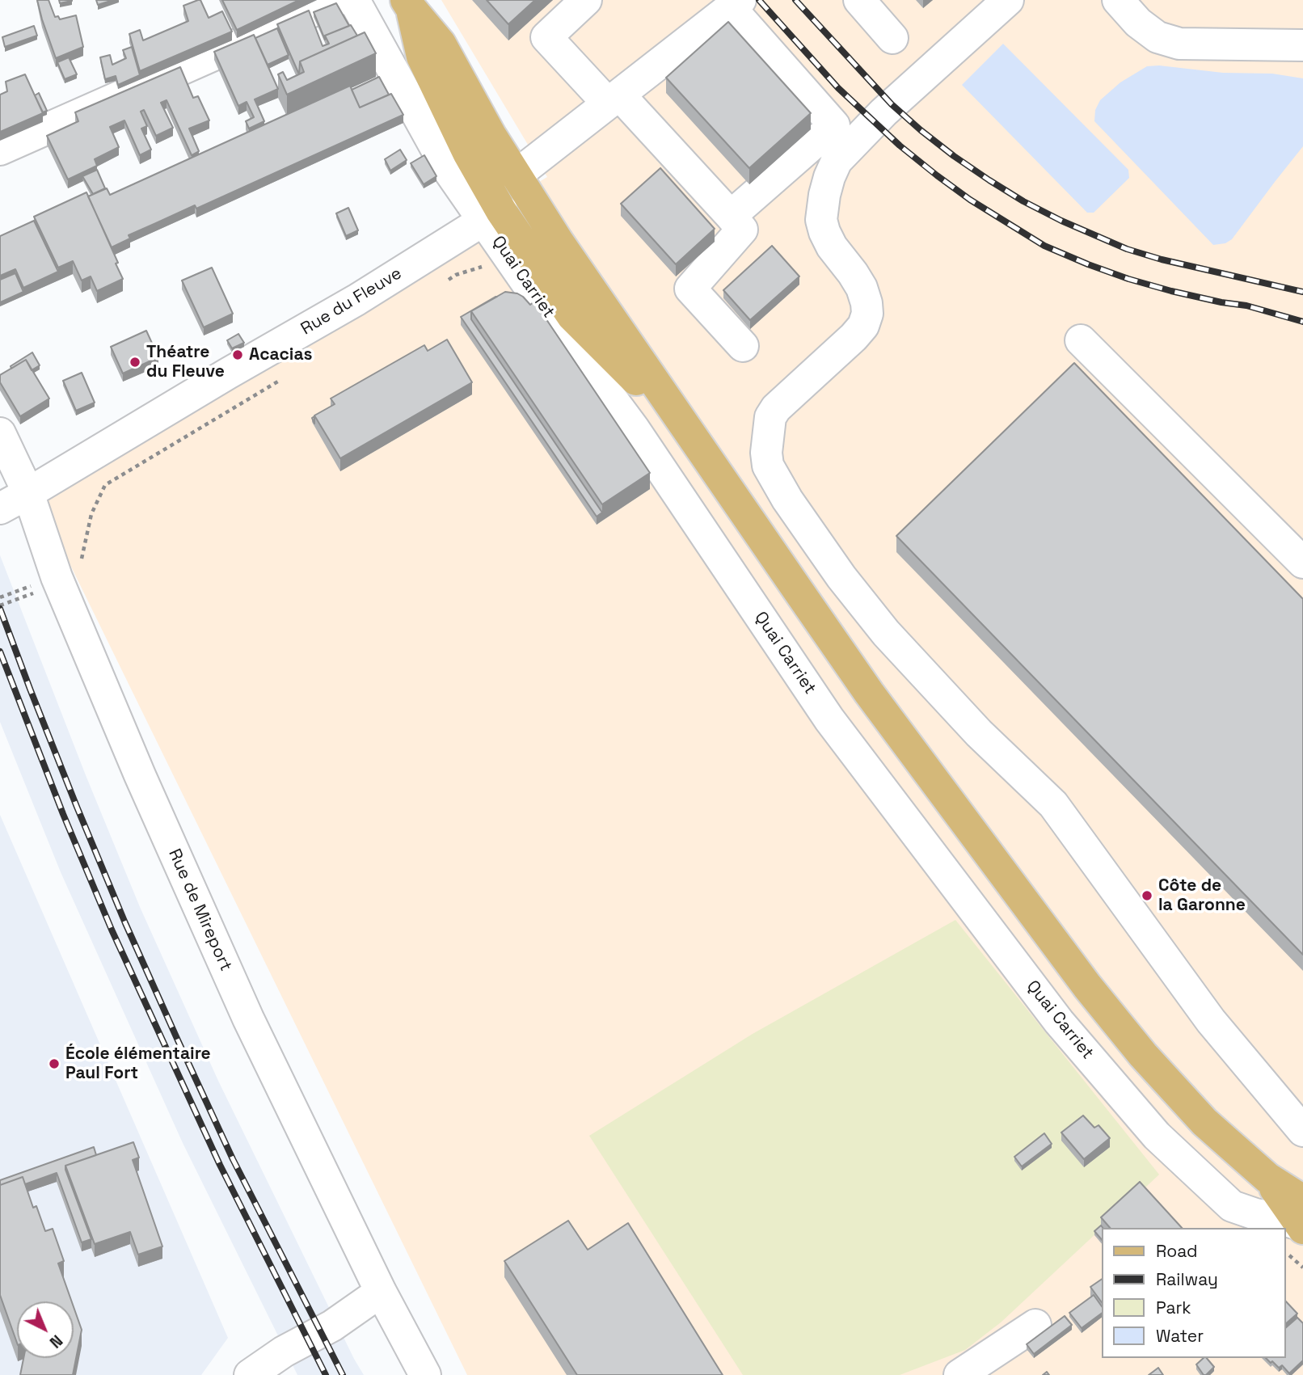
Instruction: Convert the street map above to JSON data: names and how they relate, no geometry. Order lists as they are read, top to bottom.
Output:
{
  "streets": {
    "main road": ["Quai Carriet"],
    "street": ["Rue du Fleuve", "Rue de Mireport"]
  },
  "crossings": [
    ["Quai Carriet", "Rue du Fleuve"],
    ["Rue du Fleuve", "Rue de Mireport"]
  ],
  "places": [
    "Acacias",
    "Théatre du Fleuve",
    "Côte de la Garonne",
    "École élémentaire Paul Fort"
  ],
  "legend": [
    "Road",
    "Railway",
    "Park",
    "Water"
  ],
  "north": "bottom right"
}
